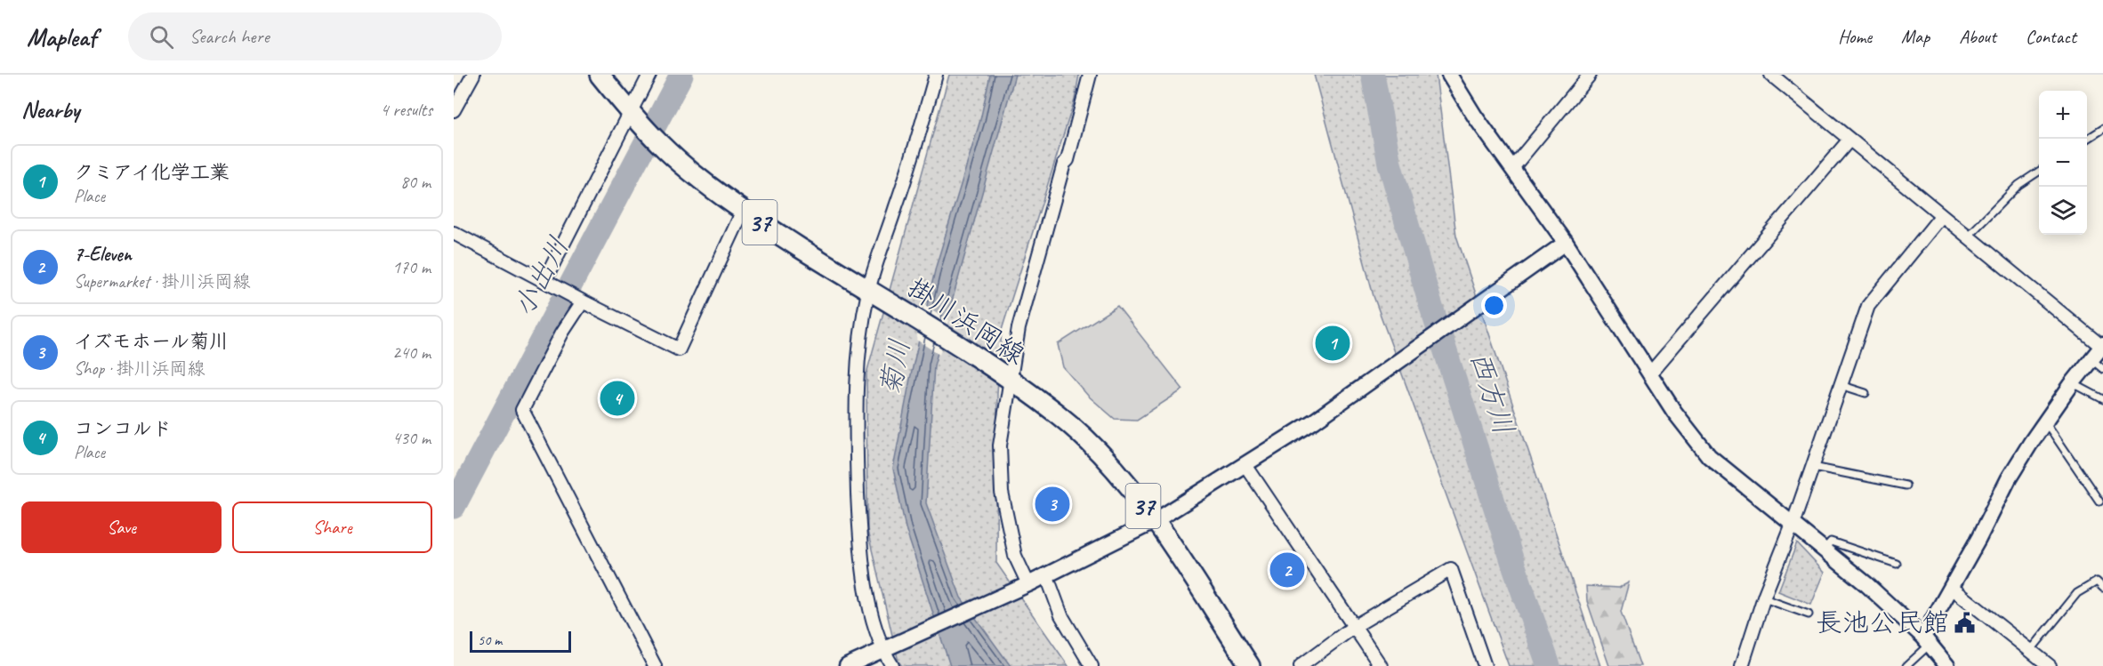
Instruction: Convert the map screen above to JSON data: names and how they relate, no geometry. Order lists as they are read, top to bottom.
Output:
{
  "streets": {
    "main road": ["37", "掛川浜岡線"]
  },
  "water": ["小出川", "菊川", "西方川"],
  "places": {
    "public building": ["長池公民館"]
  },
  "scale_bar": "50 m",
  "page": {
    "header": "Mapleaf",
    "search": "Search here",
    "nav": [
      "Home",
      "Map",
      "About",
      "Contact"
    ],
    "heading": ["Nearby", "4 results"],
    "map_buttons": ["+", "−"],
    "list": [
      {
        "mark": "1",
        "name": "クミアイ化学工業",
        "note": "Place",
        "value": "80 m"
      },
      {
        "mark": "2",
        "name": "7-Eleven",
        "note": "Supermarket · 掛川浜岡線",
        "value": "170 m"
      },
      {
        "mark": "3",
        "name": "イズモホール菊川",
        "note": "Shop · 掛川浜岡線",
        "value": "240 m"
      },
      {
        "mark": "4",
        "name": "コンコルド",
        "note": "Place",
        "value": "430 m"
      }
    ],
    "pins": [
      "1",
      "4",
      "3",
      "2"
    ],
    "buttons": ["Save", "Share"],
    "scale": "50 m"
  }
}
